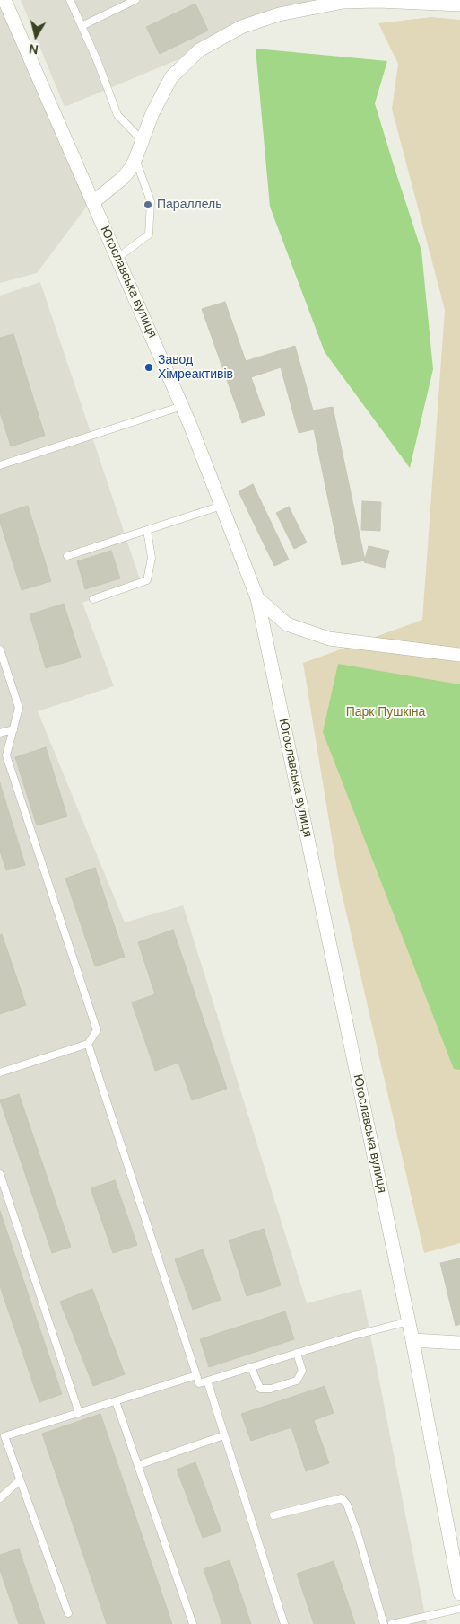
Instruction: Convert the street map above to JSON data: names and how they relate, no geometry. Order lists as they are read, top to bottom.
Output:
{
  "streets": {
    "street": ["Югославська вулиця"]
  },
  "parks": ["Парк Пушкіна"],
  "places": ["Параллель", "Завод Хімреактивів"],
  "north": "bottom"
}
